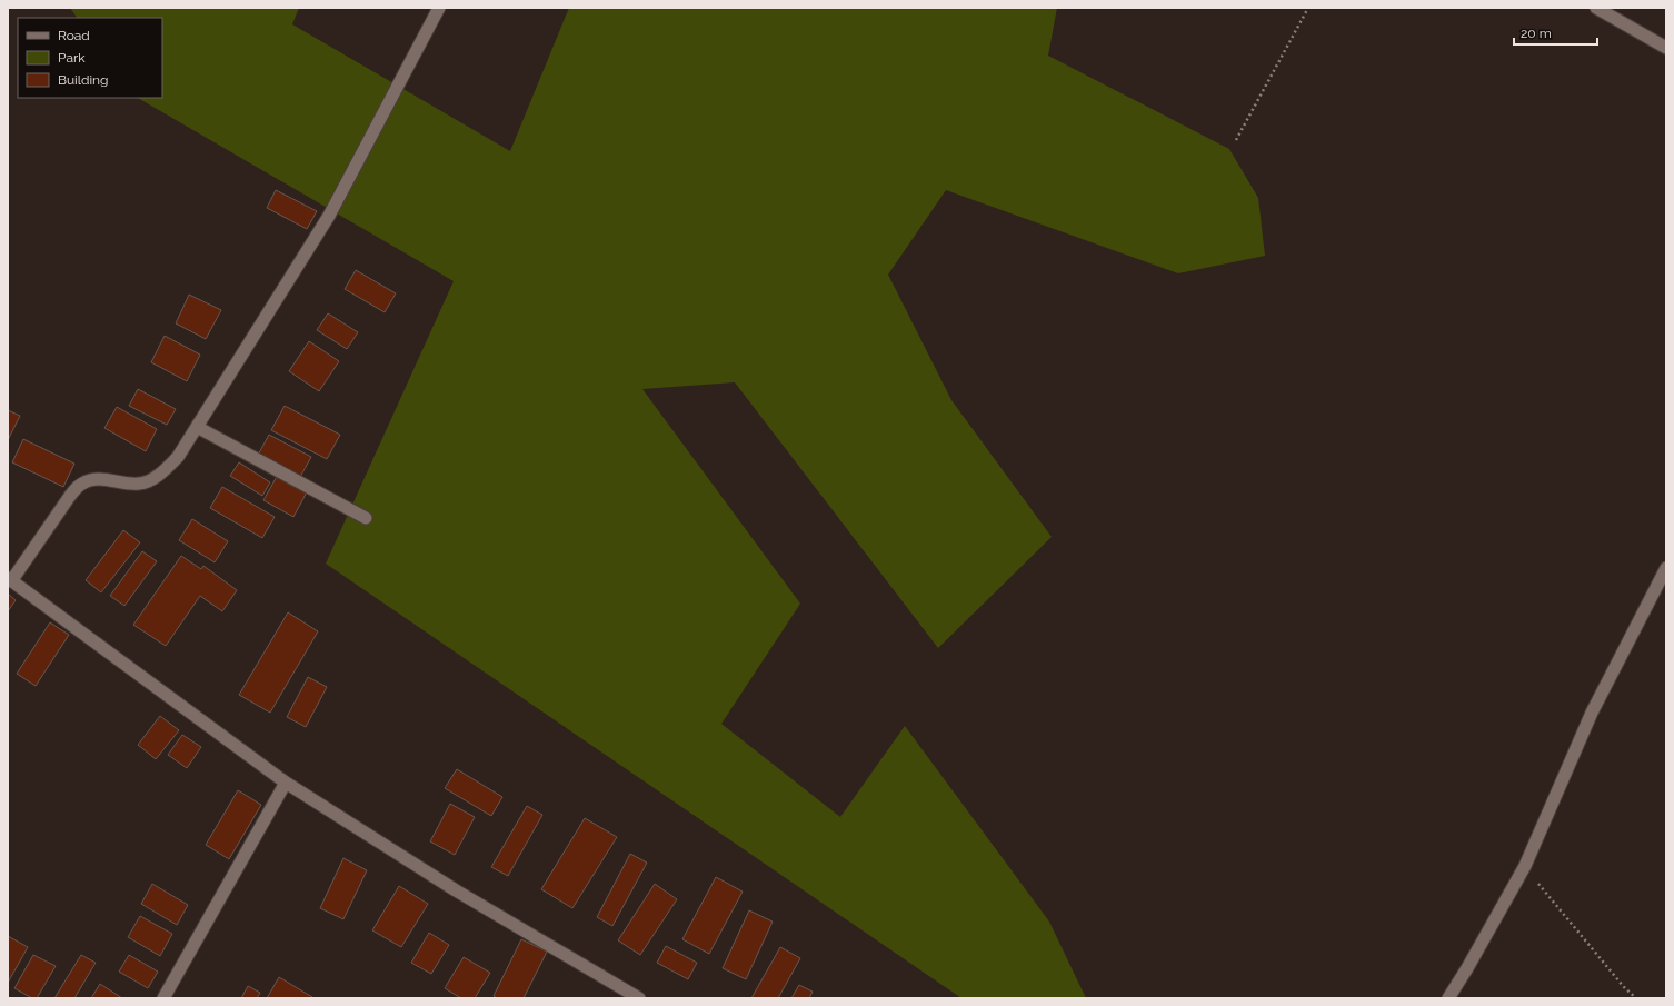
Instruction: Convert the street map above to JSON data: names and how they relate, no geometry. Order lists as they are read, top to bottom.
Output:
{
  "legend": ["Road", "Park", "Building"],
  "scale_bar": "20 m"
}
